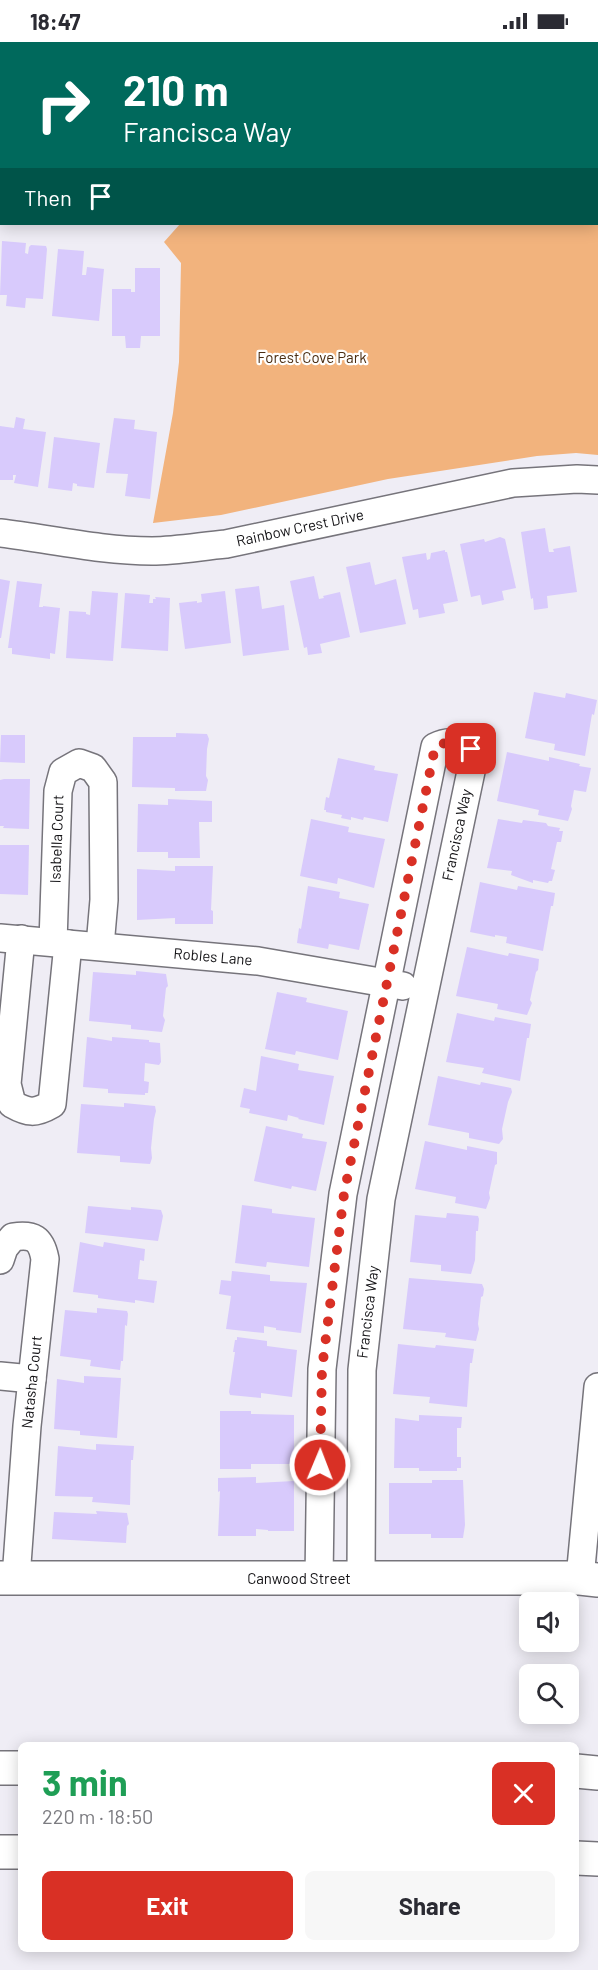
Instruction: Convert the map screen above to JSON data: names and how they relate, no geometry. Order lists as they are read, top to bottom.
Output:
{
  "streets": {
    "main road": ["Canwood Street"],
    "street": [
      "Rainbow Crest Drive",
      "Francisca Way",
      "Isabella Court",
      "Robles Lane",
      "Natasha Court"
    ]
  },
  "crossings": [
    ["Francisca Way", "Robles Lane"],
    ["Francisca Way", "Canwood Street"],
    ["Isabella Court", "Robles Lane"],
    ["Natasha Court", "Canwood Street"]
  ],
  "parks": ["Forest Cove Park"],
  "page": {
    "status": "18:47",
    "turn": ["210 m", "Francisca Way"],
    "then": "Then",
    "heading": ["3 min", "220 m · 18:50"],
    "buttons": ["Exit", "Share"]
  }
}
